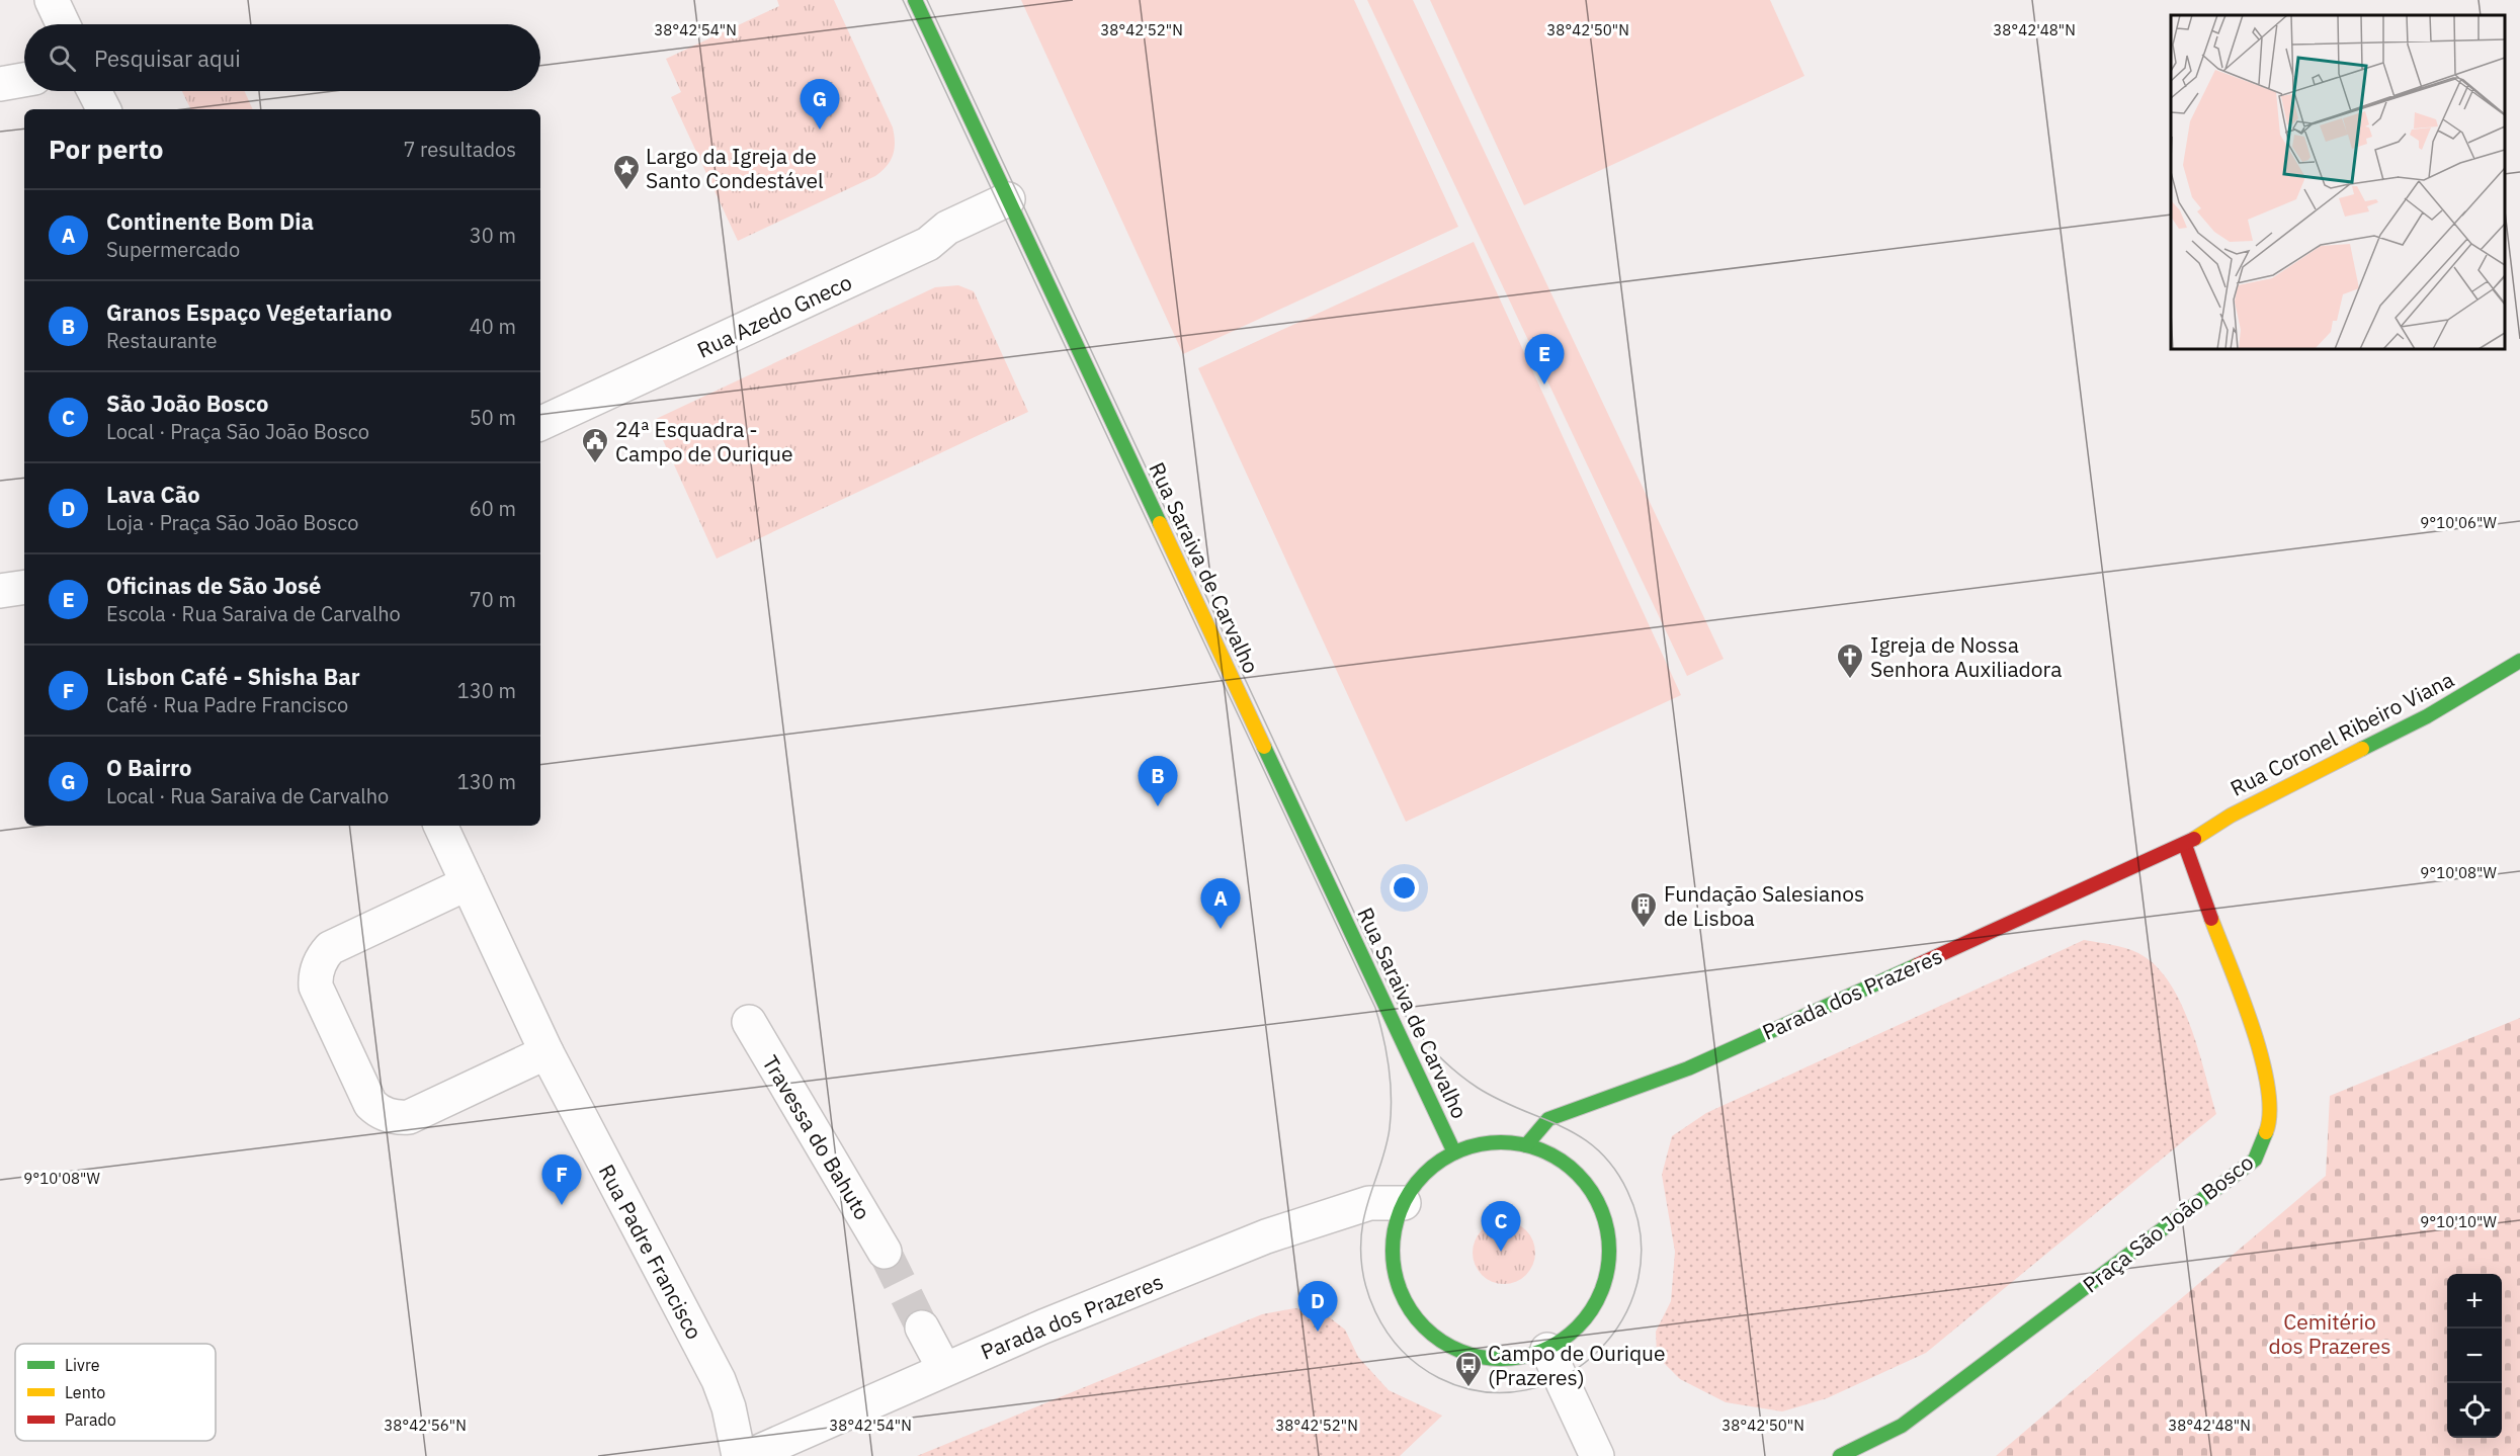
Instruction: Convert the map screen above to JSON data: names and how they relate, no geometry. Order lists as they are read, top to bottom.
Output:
{
  "streets": {
    "street": [
      "Rua Azedo Gneco",
      "Rua Saraiva de Carvalho",
      "Rua Coronel Ribeiro Viana",
      "Parada dos Prazeres",
      "Travessa do Bahuto",
      "Praça São João Bosco",
      "Rua Padre Francisco"
    ]
  },
  "crossings": [
    ["Rua Azedo Gneco", "Rua Saraiva de Carvalho"],
    ["Rua Saraiva de Carvalho", "Parada dos Prazeres"],
    ["Rua Coronel Ribeiro Viana", "Parada dos Prazeres"],
    ["Rua Coronel Ribeiro Viana", "Praça São João Bosco"],
    ["Parada dos Prazeres", "Praça São João Bosco"]
  ],
  "parks": ["Cemitério dos Prazeres"],
  "places": {
    "place": ["Largo da Igreja de Santo Condestável"],
    "public building": ["24ª Esquadra - Campo de Ourique"],
    "church": ["Igreja de Nossa Senhora Auxiliadora"],
    "building": ["Fundação Salesianos de Lisboa"],
    "bus stop": ["Campo de Ourique (Prazeres)"]
  },
  "legend": ["Livre", "Lento", "Parado"],
  "page": {
    "search": "Pesquisar aqui",
    "pins": [
      "G",
      "E",
      "B",
      "A",
      "F",
      "C",
      "D"
    ],
    "heading": ["Por perto", "7 resultados"],
    "list": [
      {
        "mark": "A",
        "name": "Continente Bom Dia",
        "note": "Supermercado",
        "value": "30 m"
      },
      {
        "mark": "B",
        "name": "Granos Espaço Vegetariano",
        "note": "Restaurante",
        "value": "40 m"
      },
      {
        "mark": "C",
        "name": "São João Bosco",
        "note": "Local · Praça São João Bosco",
        "value": "50 m"
      },
      {
        "mark": "D",
        "name": "Lava Cão",
        "note": "Loja · Praça São João Bosco",
        "value": "60 m"
      },
      {
        "mark": "E",
        "name": "Oficinas de São José",
        "note": "Escola · Rua Saraiva de Carvalho",
        "value": "70 m"
      },
      {
        "mark": "F",
        "name": "Lisbon Café - Shisha Bar",
        "note": "Café · Rua Padre Francisco",
        "value": "130 m"
      },
      {
        "mark": "G",
        "name": "O Bairro",
        "note": "Local · Rua Saraiva de Carvalho",
        "value": "130 m"
      }
    ],
    "map_buttons": ["+", "−"]
  },
  "coordinates": [
    "38°42'54\"N",
    "38°42'52\"N",
    "38°42'50\"N",
    "38°42'48\"N",
    "9°10'06\"W",
    "9°10'08\"W",
    "9°10'10\"W",
    "38°42'56\"N"
  ]
}
